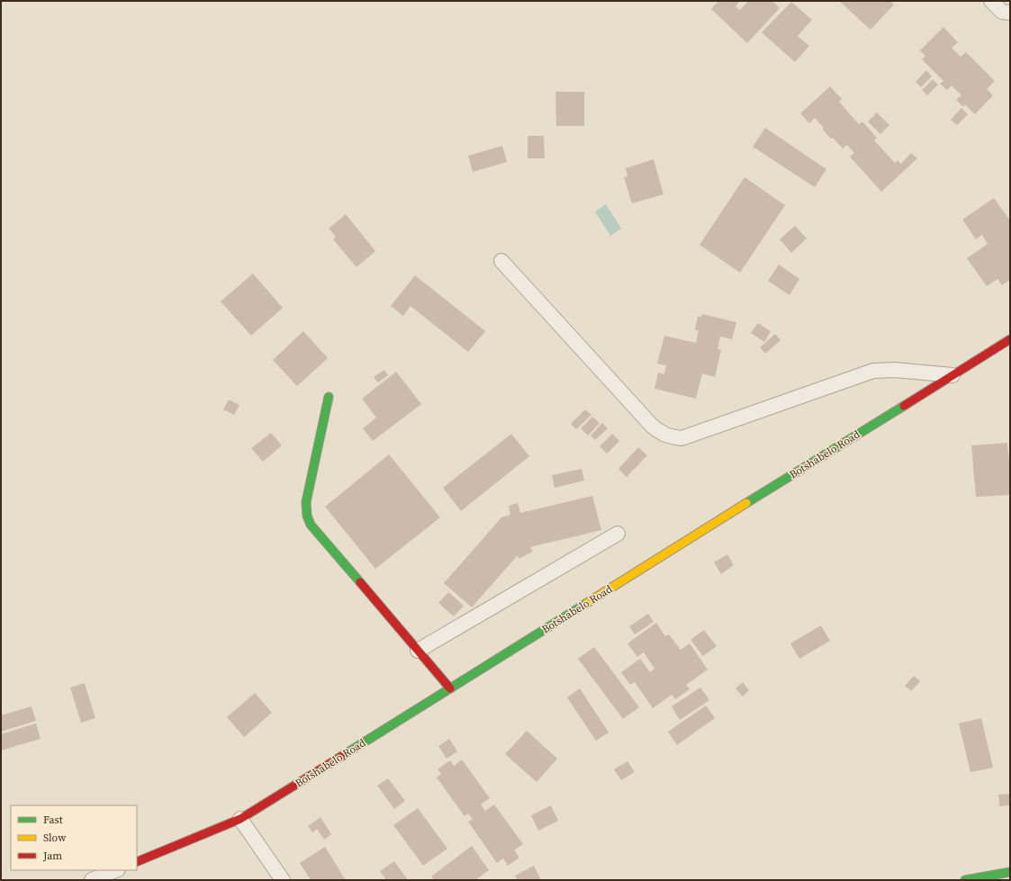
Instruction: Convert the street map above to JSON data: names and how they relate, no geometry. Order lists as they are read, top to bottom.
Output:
{
  "streets": {
    "street": ["Botshabelo Road"]
  },
  "legend": ["Fast", "Slow", "Jam"]
}
